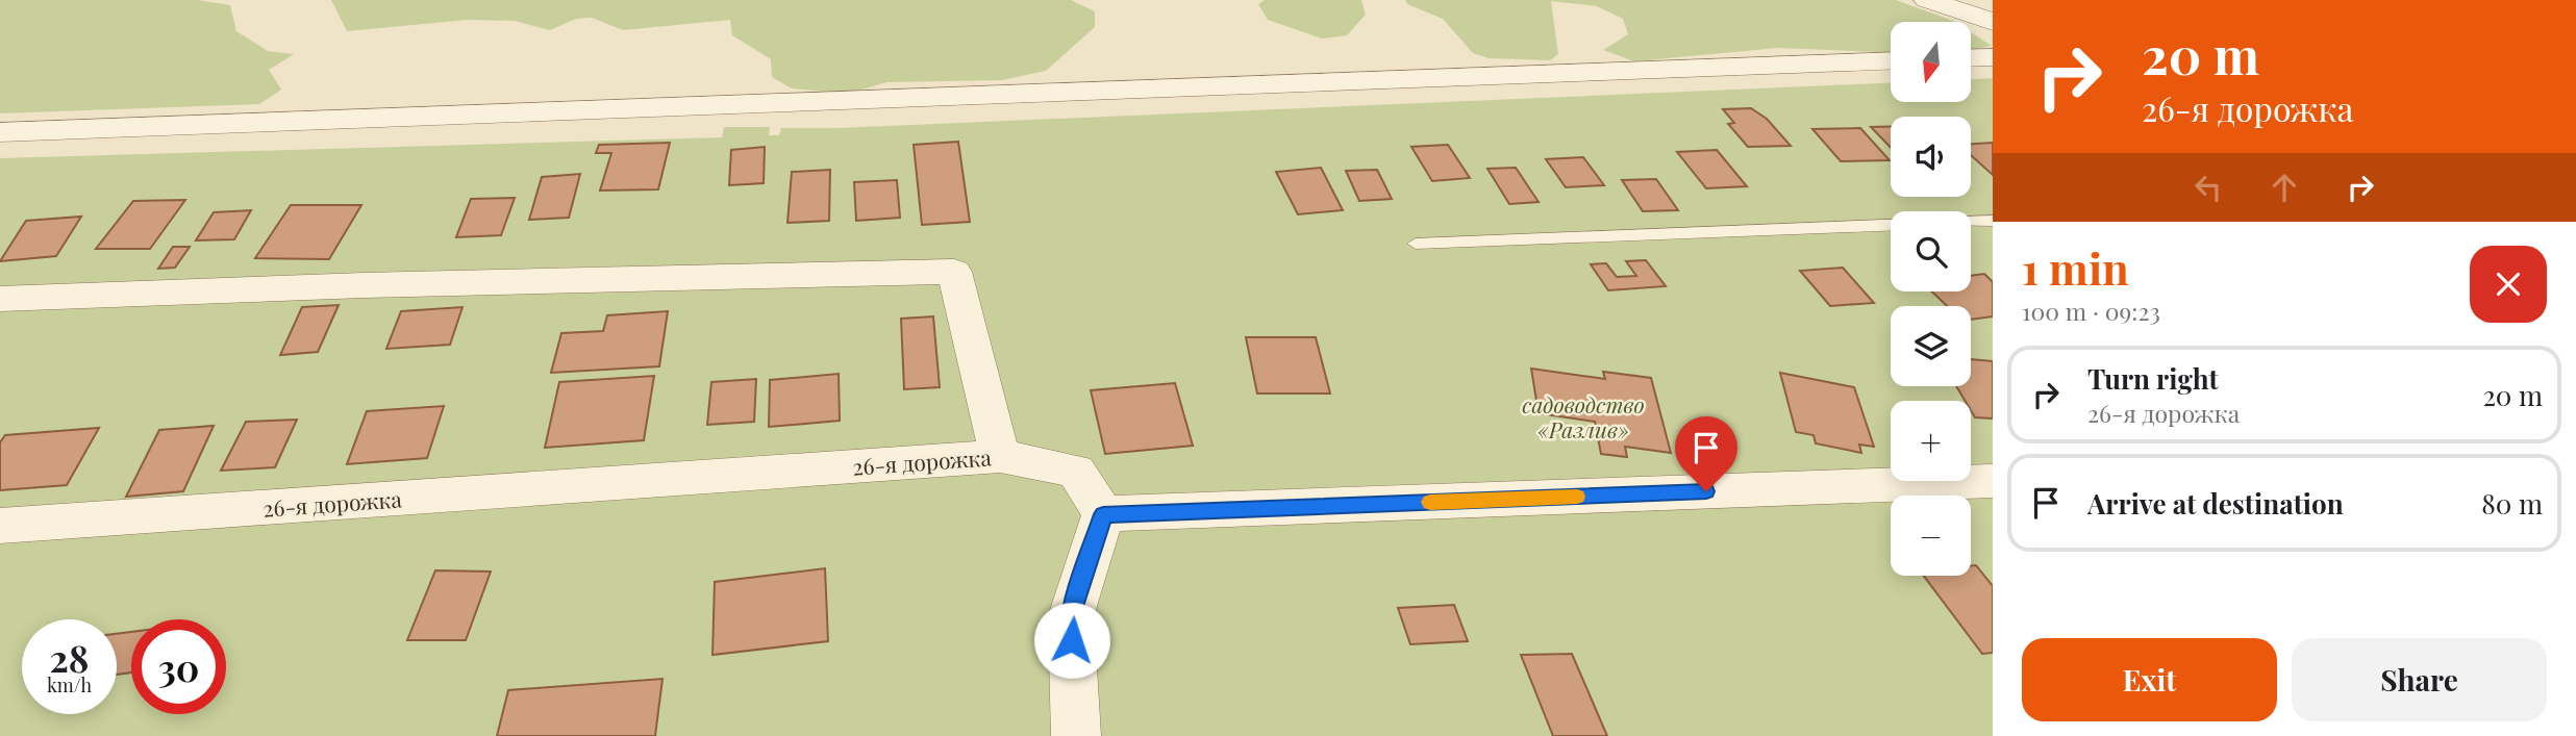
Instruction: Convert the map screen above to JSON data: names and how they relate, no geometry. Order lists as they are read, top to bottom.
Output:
{
  "streets": {
    "street": ["26-я дорожка"]
  },
  "parks": ["садоводство «Разлив»"],
  "north": "bottom",
  "page": {
    "turn": ["20 m", "26-я дорожка"],
    "map_buttons": ["+", "−"],
    "heading": ["1 min", "100 m · 09:23"],
    "list": [
      {
        "name": "Turn right",
        "note": "26-я дорожка",
        "value": "20 m"
      },
      {
        "name": "Arrive at destination",
        "value": "80 m"
      }
    ],
    "speed": "28 km/h",
    "limit": "30",
    "buttons": ["Exit", "Share"]
  }
}
